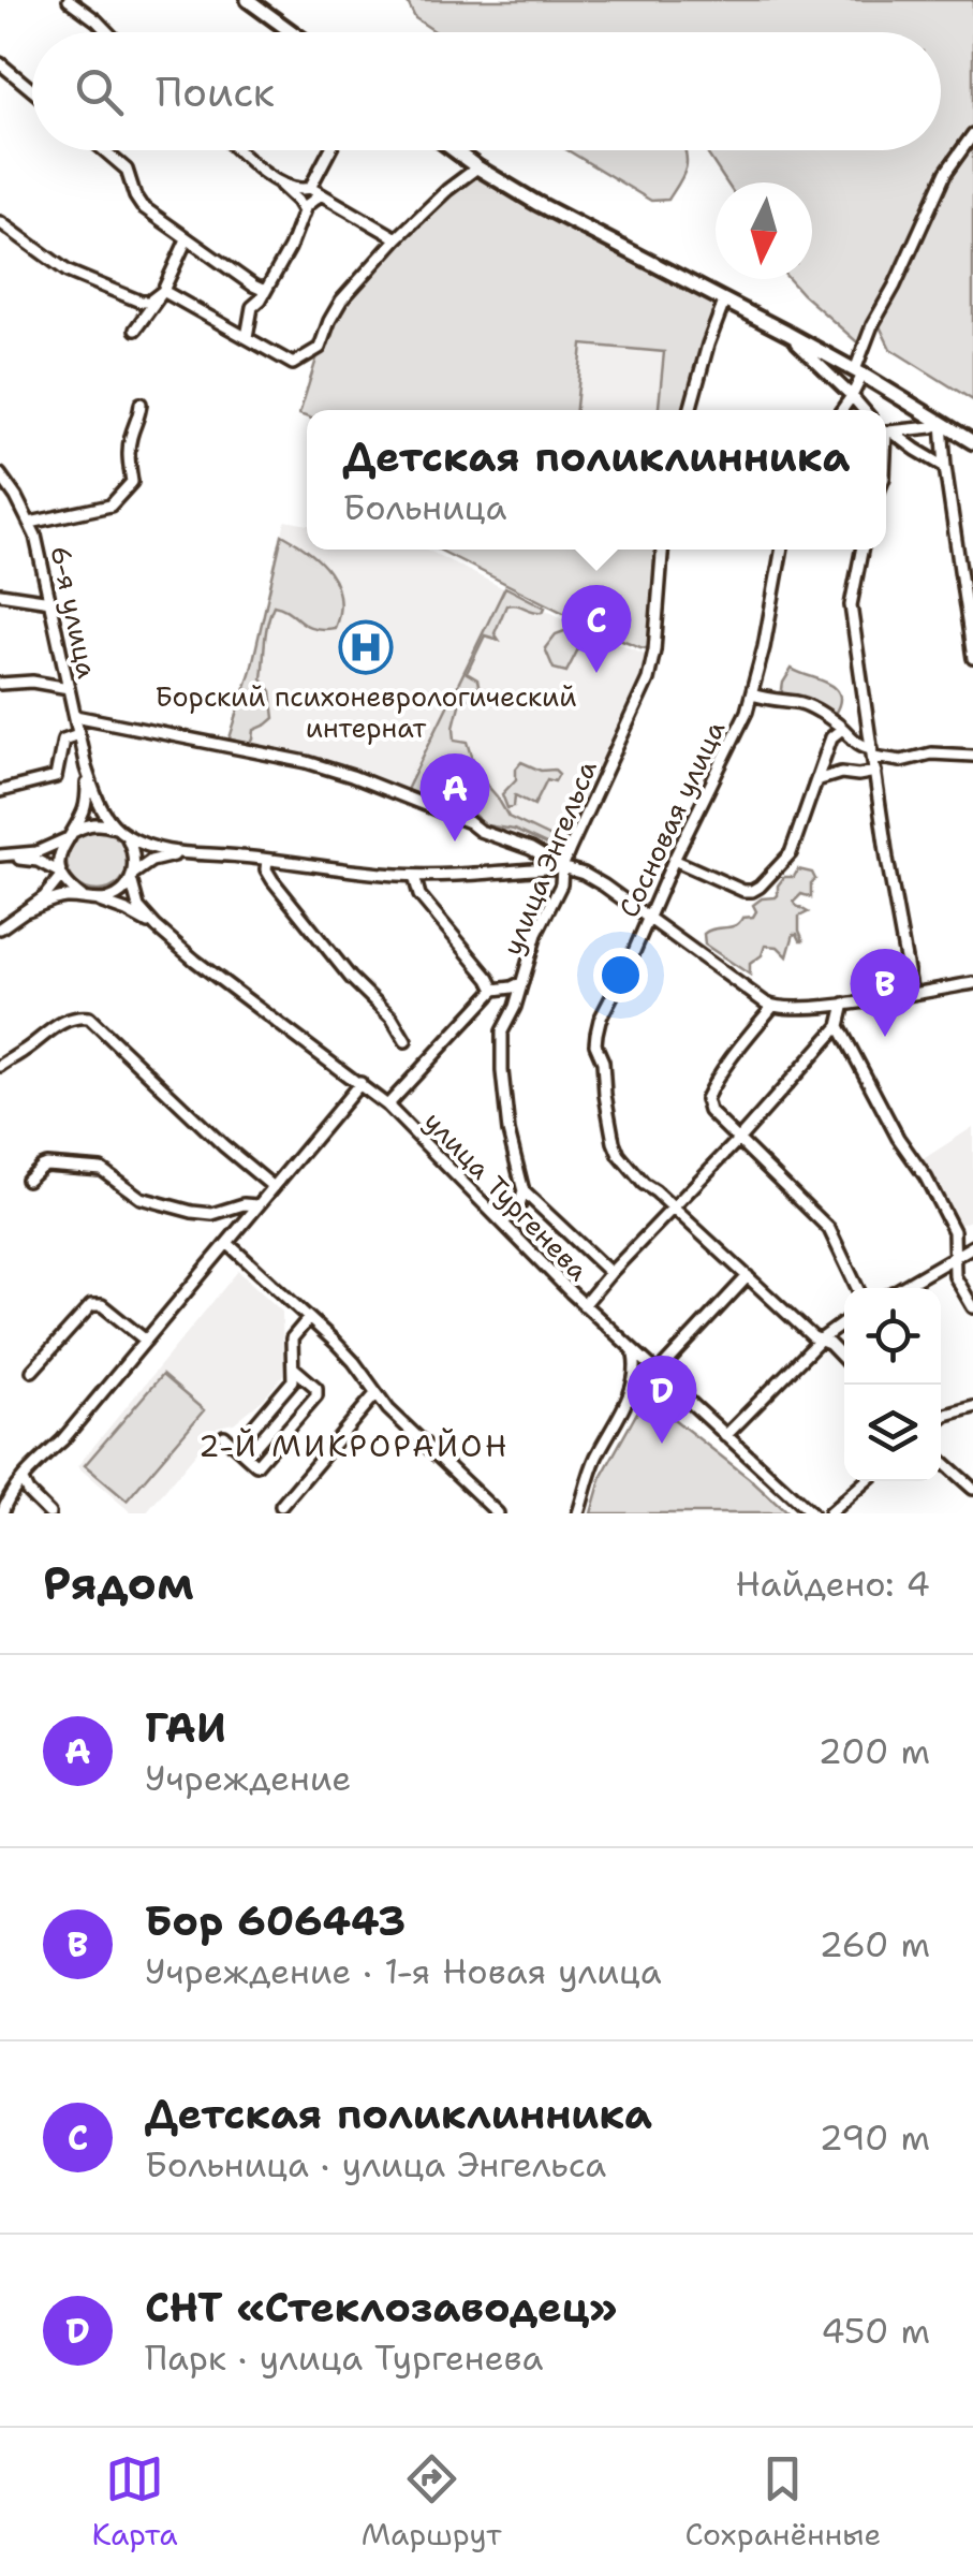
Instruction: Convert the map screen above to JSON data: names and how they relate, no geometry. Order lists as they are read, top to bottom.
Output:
{
  "streets": {
    "street": [
      "6-я улица",
      "Сосновая улица",
      "улица Энгельса",
      "улица Тургенева"
    ]
  },
  "districts": ["2-Й МИКРОРАЙОН"],
  "places": {
    "hospital": ["Борский психоневрологический интернат"]
  },
  "north": "bottom",
  "page": {
    "search": "Поиск",
    "popup": ["Детская поликлинника", "Больница"],
    "pins": [
      "C",
      "A",
      "B",
      "D"
    ],
    "heading": ["Рядом", "Найдено: 4"],
    "list": [
      {
        "mark": "A",
        "name": "ГАИ",
        "note": "Учреждение",
        "value": "200 m"
      },
      {
        "mark": "B",
        "name": "Бор 606443",
        "note": "Учреждение · 1-я Новая улица",
        "value": "260 m"
      },
      {
        "mark": "C",
        "name": "Детская поликлинника",
        "note": "Больница · улица Энгельса",
        "value": "290 m"
      },
      {
        "mark": "D",
        "name": "СНТ «Стеклозаводец»",
        "note": "Парк · улица Тургенева",
        "value": "450 m"
      }
    ],
    "nav": ["Карта", "Маршрут", "Сохранённые"]
  }
}
